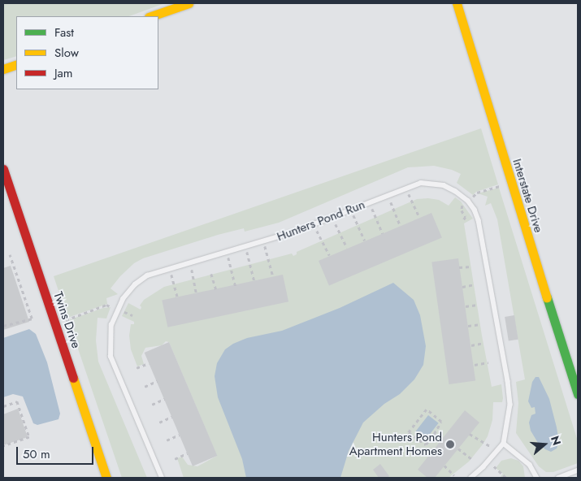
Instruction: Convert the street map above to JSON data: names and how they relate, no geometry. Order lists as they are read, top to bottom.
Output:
{
  "streets": {
    "main road": ["Interstate Drive", "Twins Drive"],
    "lane": ["Hunters Pond Run"]
  },
  "places": ["Hunters Pond Apartment Homes"],
  "legend": ["Fast", "Slow", "Jam"],
  "scale_bar": "50 m",
  "north": "right"
}
